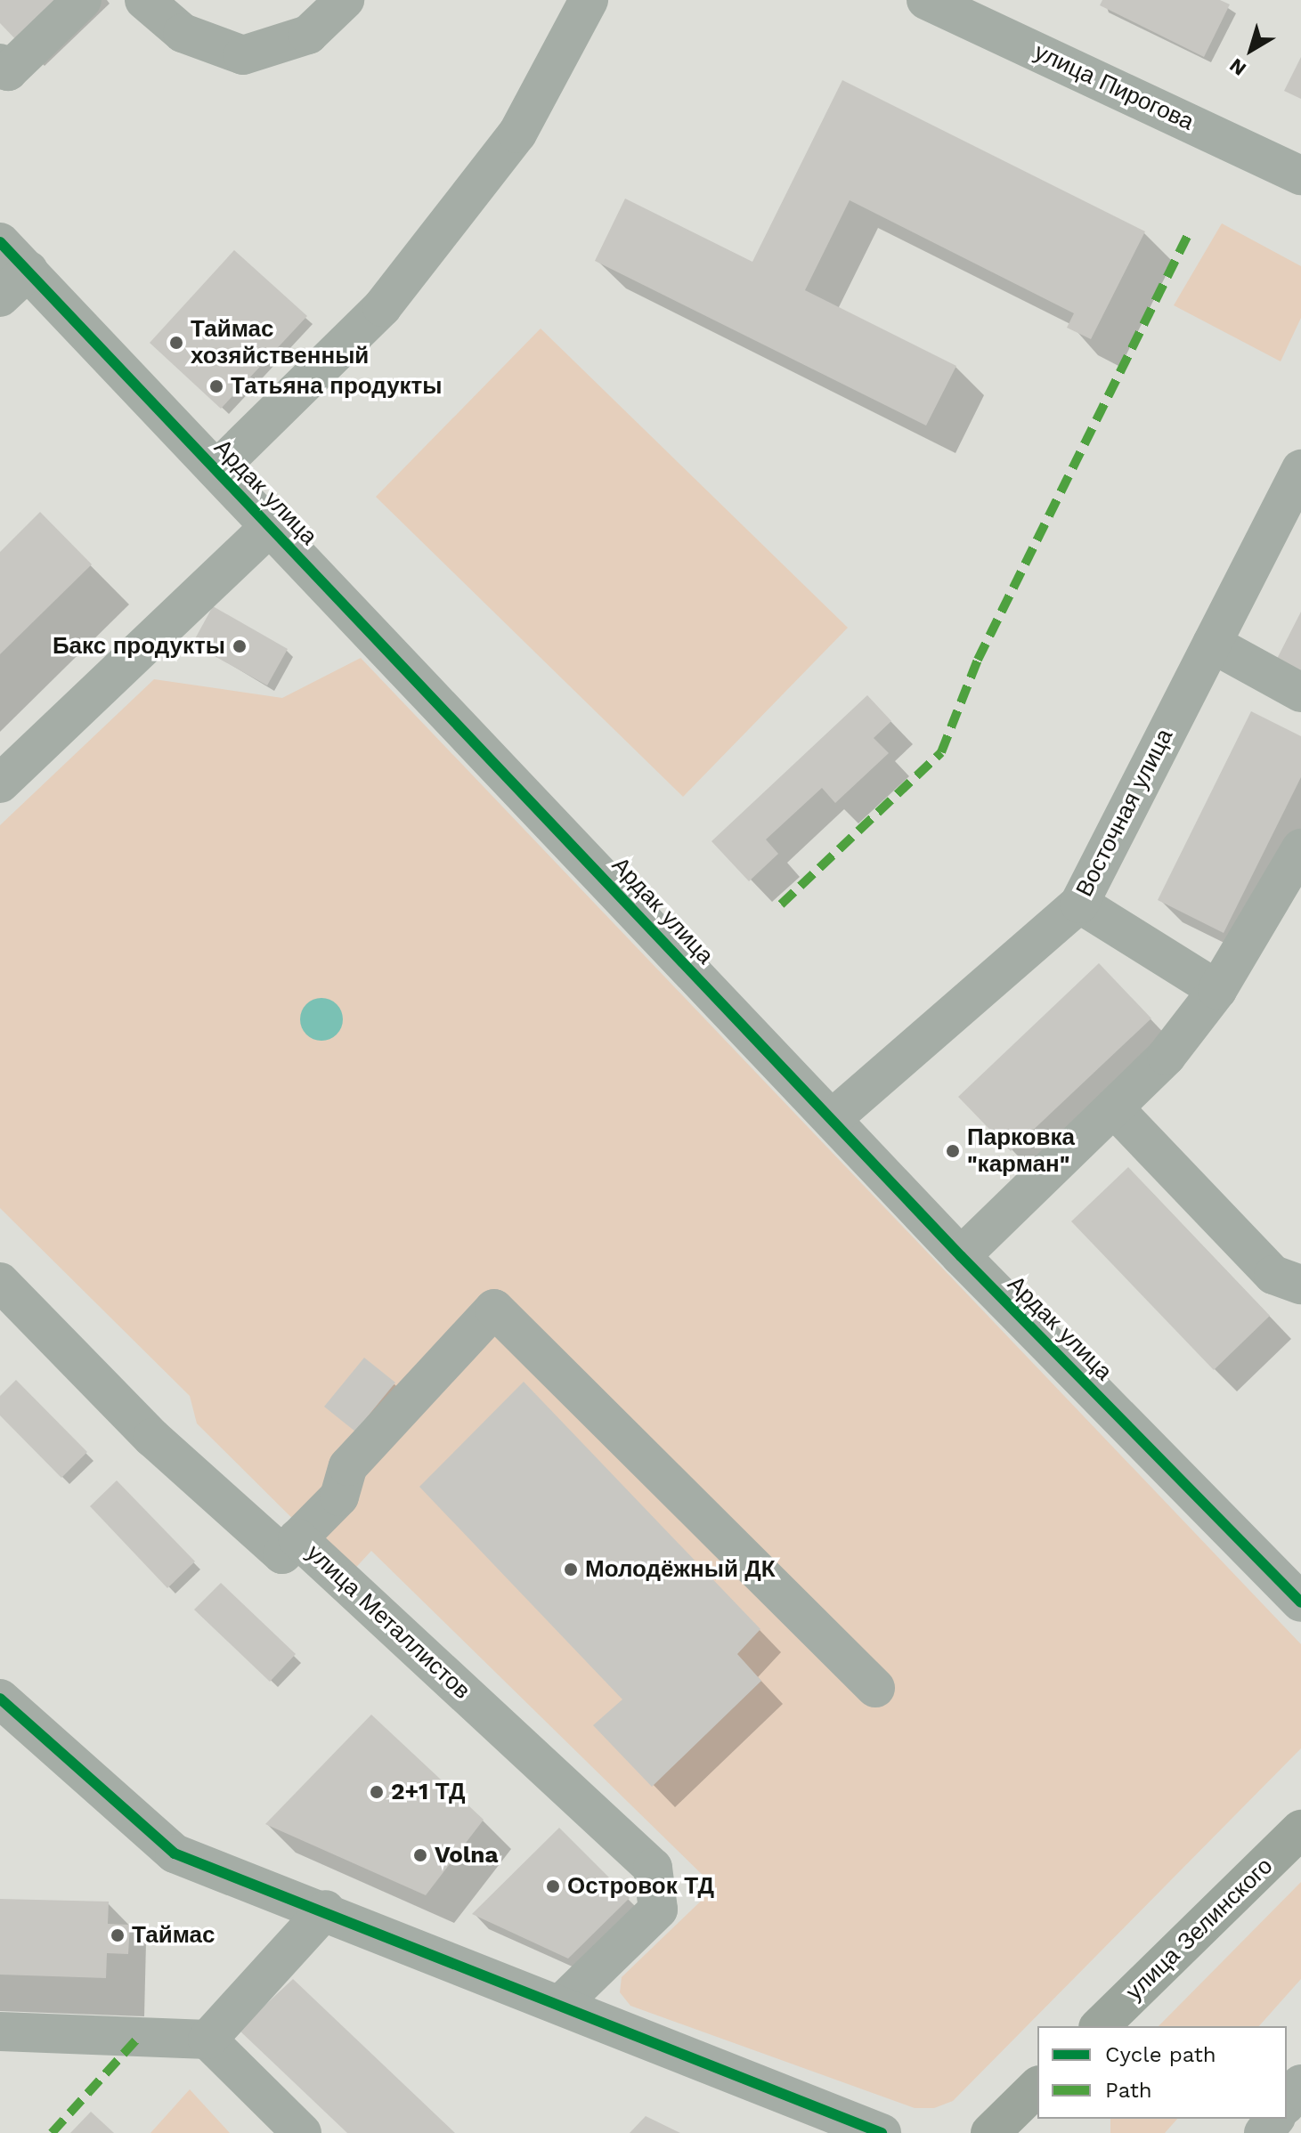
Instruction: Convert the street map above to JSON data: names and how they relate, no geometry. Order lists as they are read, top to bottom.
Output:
{
  "streets": {
    "main road": ["улица Зелинского"],
    "street": [
      "улица Пирогова",
      "Ардак улица",
      "Восточная улица",
      "улица Металлистов"
    ]
  },
  "crossings": [
    ["Ардак улица", "Восточная улица"]
  ],
  "places": [
    "Таймас хозяйственный",
    "Татьяна продукты",
    "Бакс продукты",
    "Парковка \"карман\"",
    "Молодёжный ДК",
    "2+1 ТД",
    "Volna",
    "Островок ТД",
    "Таймас"
  ],
  "legend": ["Cycle path", "Path"],
  "north": "bottom left"
}
